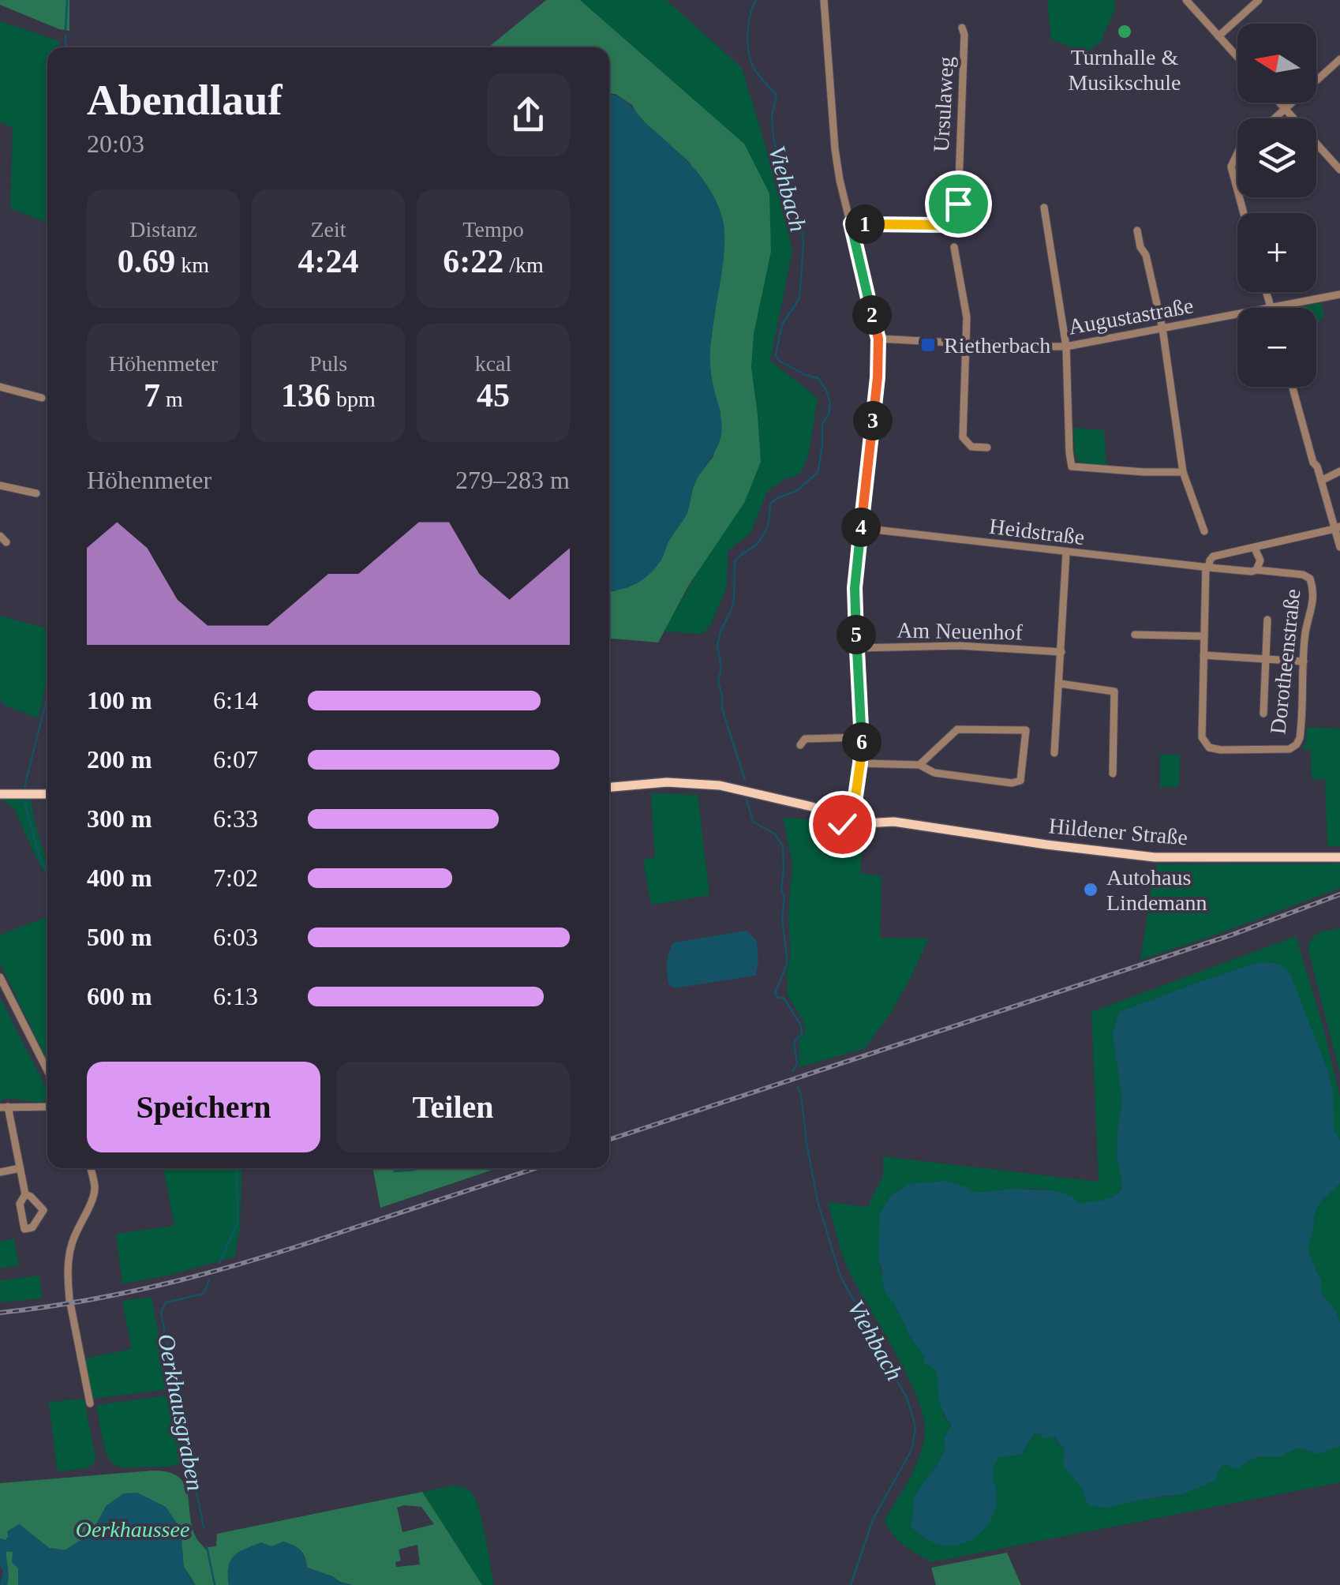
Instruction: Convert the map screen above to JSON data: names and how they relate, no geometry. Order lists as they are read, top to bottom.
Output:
{
  "streets": {
    "main road": ["Hildener Straße"],
    "street": [
      "Ursulaweg",
      "Augustastraße",
      "Heidstraße",
      "Am Neuenhof",
      "Dorotheenstraße"
    ]
  },
  "crossings": [
    ["Heidstraße", "Dorotheenstraße"]
  ],
  "water": ["Viehbach", "Oerkhausgraben"],
  "parks": ["Oerkhaussee"],
  "places": {
    "other": ["Turnhalle & Musikschule", "Autohaus Lindemann"],
    "transit": ["Rietherbach"]
  },
  "north": "left",
  "page": {
    "map_buttons": ["+", "−"],
    "heading": ["Abendlauf", "20:03"],
    "stats": [
      ["Distanz", "0.69 km"],
      ["Zeit", "4:24"],
      ["Tempo", "6:22 /km"],
      ["Höhenmeter", "7 m"],
      ["Puls", "136 bpm"],
      ["kcal", "45"]
    ],
    "pins": [
      "1",
      "2",
      "3",
      "4",
      "5",
      "6"
    ],
    "chart": ["Höhenmeter", "279–283 m"],
    "list": [
      {
        "name": "100 m",
        "note": "6:14"
      },
      {
        "name": "200 m",
        "note": "6:07"
      },
      {
        "name": "300 m",
        "note": "6:33"
      },
      {
        "name": "400 m",
        "note": "7:02"
      },
      {
        "name": "500 m",
        "note": "6:03"
      },
      {
        "name": "600 m",
        "note": "6:13"
      }
    ],
    "buttons": ["Speichern", "Teilen"]
  }
}
